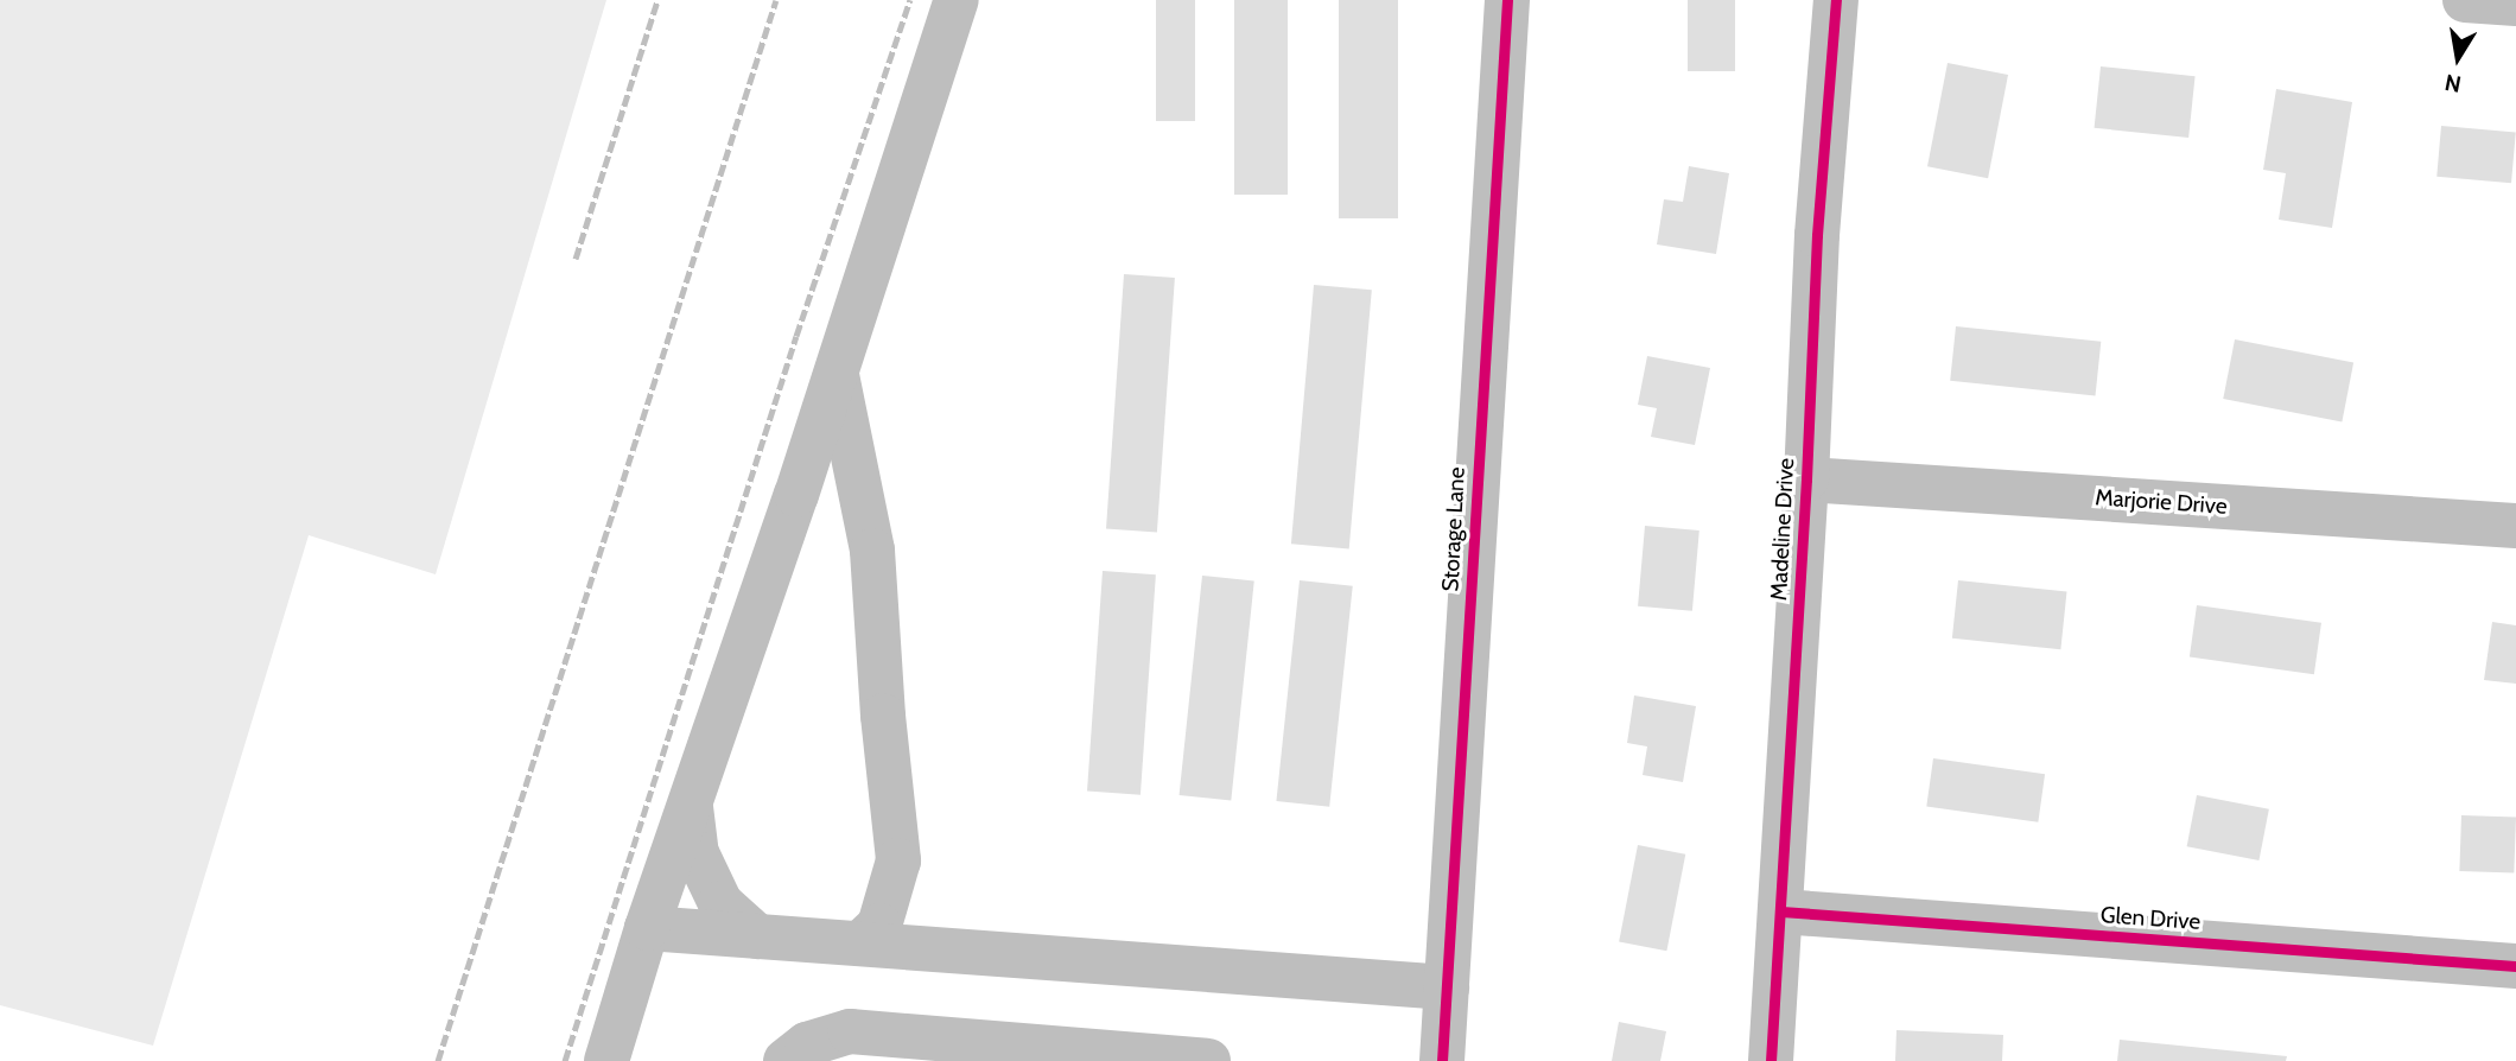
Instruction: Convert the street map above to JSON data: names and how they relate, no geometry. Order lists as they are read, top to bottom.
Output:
{
  "streets": {
    "street": [
      "Marjorie Drive",
      "Storage Lane",
      "Madeline Drive",
      "Glen Drive"
    ]
  },
  "crossings": [
    ["Marjorie Drive", "Madeline Drive"],
    ["Madeline Drive", "Glen Drive"]
  ],
  "north": "bottom"
}
